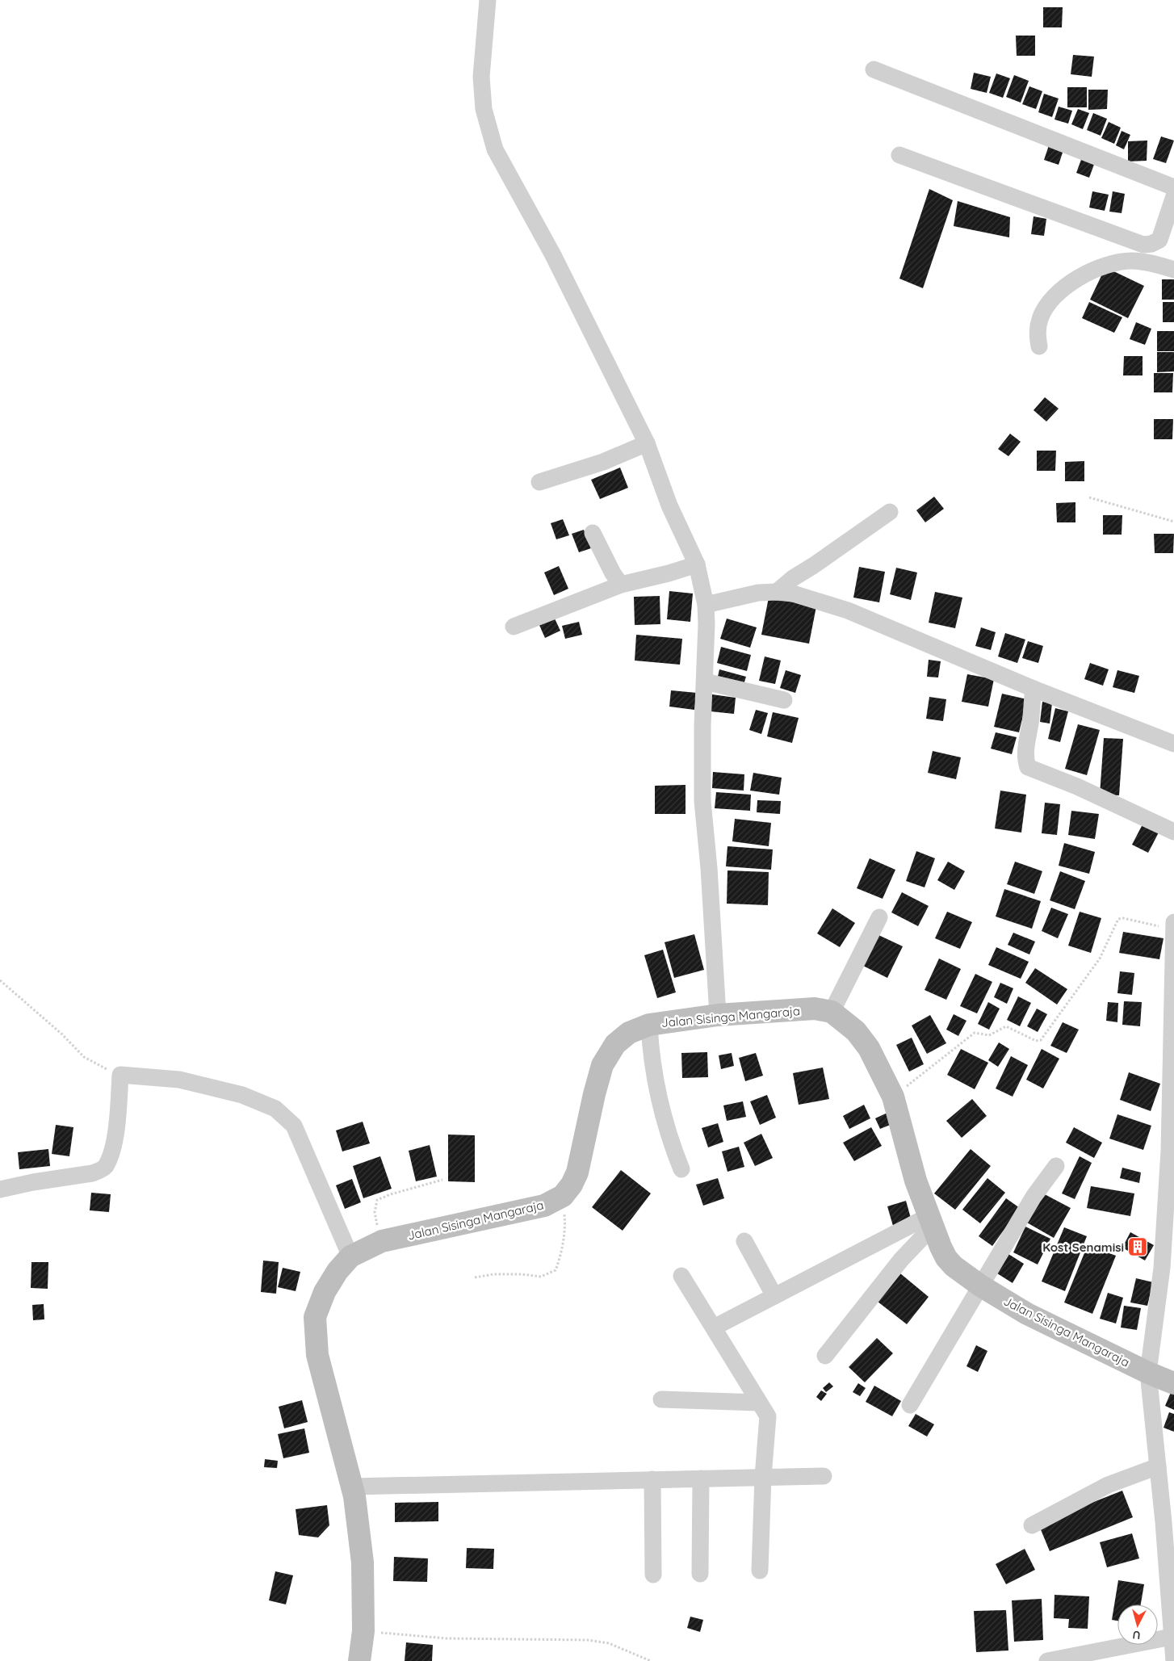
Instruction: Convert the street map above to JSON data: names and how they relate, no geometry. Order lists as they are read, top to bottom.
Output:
{
  "streets": {
    "street": ["Jalan Sisinga Mangaraja"]
  },
  "places": {
    "building": ["Kost Senamisi"]
  },
  "north": "bottom"
}
